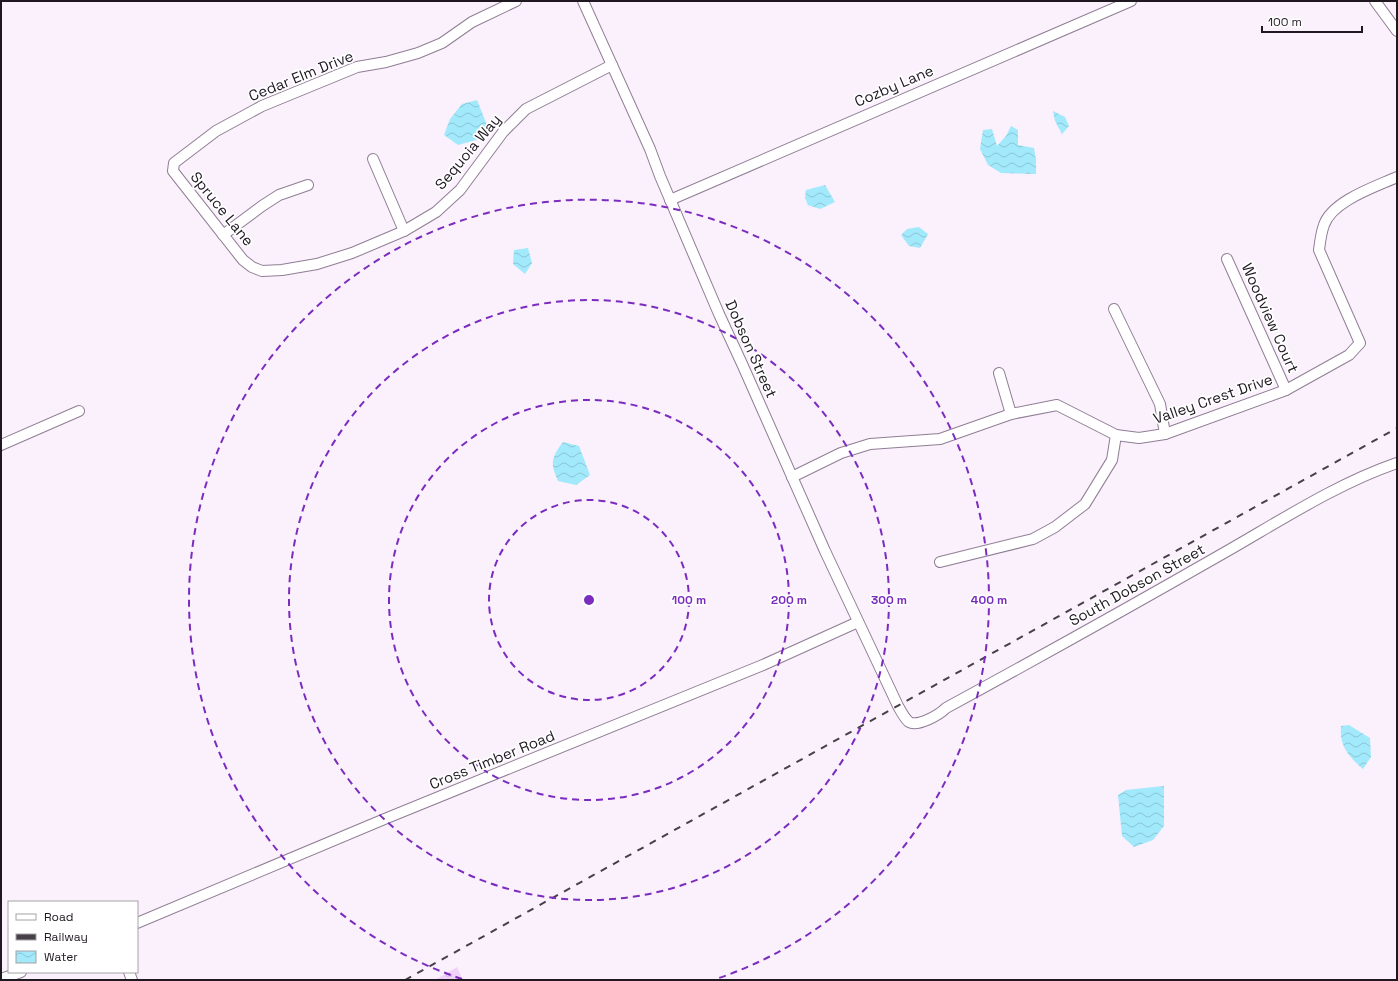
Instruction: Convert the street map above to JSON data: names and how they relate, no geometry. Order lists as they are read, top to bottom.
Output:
{
  "streets": {
    "street": [
      "Cedar Elm Drive",
      "Cozby Lane",
      "Sequoia Way",
      "Spruce Lane",
      "Woodview Court",
      "Dobson Street",
      "Valley Crest Drive",
      "South Dobson Street",
      "Cross Timber Road"
    ]
  },
  "crossings": [
    ["Cedar Elm Drive", "Spruce Lane"],
    ["Cozby Lane", "Dobson Street"],
    ["Sequoia Way", "Spruce Lane"],
    ["Sequoia Way", "Dobson Street"],
    ["Woodview Court", "Valley Crest Drive"],
    ["Dobson Street", "Valley Crest Drive"],
    ["Dobson Street", "South Dobson Street"],
    ["Dobson Street", "Cross Timber Road"]
  ],
  "legend": ["Road", "Railway", "Water"],
  "scale_bar": "100 m",
  "rings": [
    "100 m",
    "200 m",
    "300 m",
    "400 m"
  ]
}
